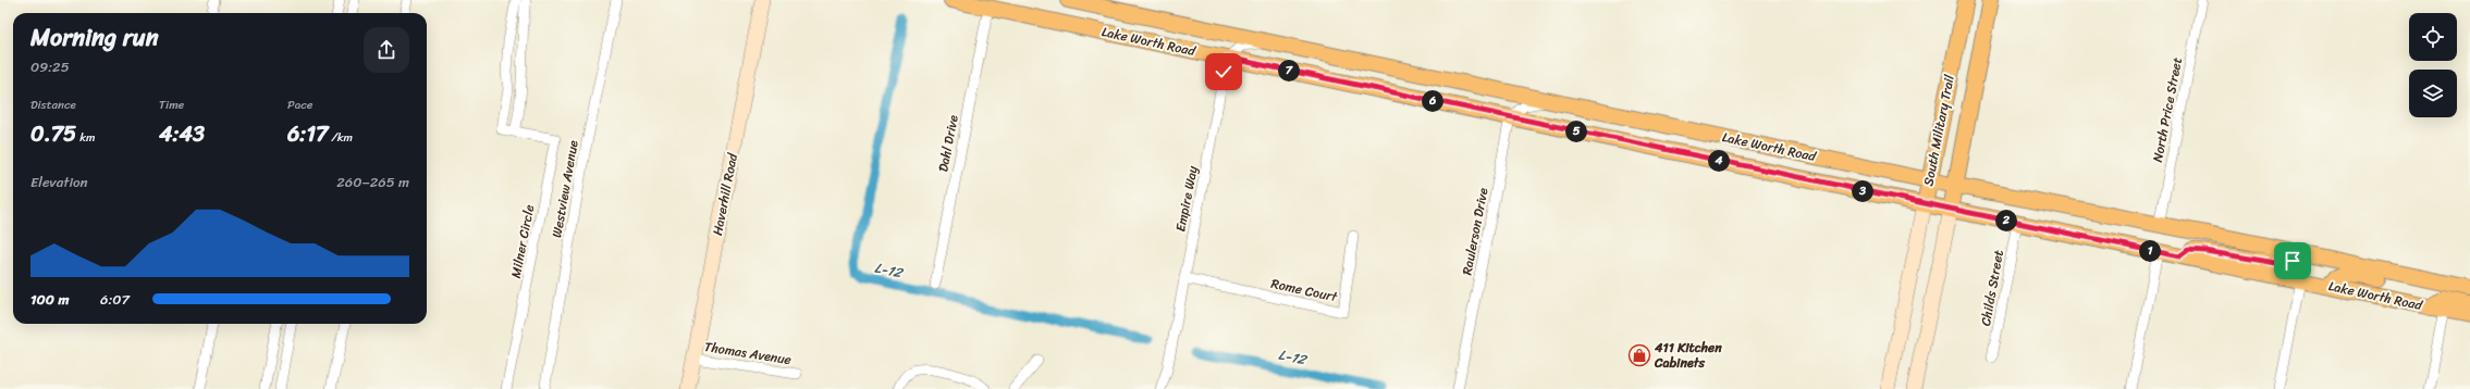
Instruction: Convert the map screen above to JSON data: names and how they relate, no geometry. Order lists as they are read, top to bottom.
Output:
{
  "streets": {
    "main road": ["Lake Worth Road", "South Military Trail"],
    "street": [
      "North Price Street",
      "Dahl Drive",
      "Westview Avenue",
      "Haverhill Road",
      "Empire Way",
      "Raulerson Drive",
      "Milner Circle",
      "Childs Street",
      "Rome Court",
      "Thomas Avenue"
    ]
  },
  "crossings": [
    ["Lake Worth Road", "North Price Street"],
    ["Lake Worth Road", "South Military Trail"],
    ["Lake Worth Road", "Dahl Drive"],
    ["Lake Worth Road", "Empire Way"],
    ["Lake Worth Road", "Raulerson Drive"],
    ["Lake Worth Road", "Childs Street"],
    ["Haverhill Road", "Thomas Avenue"],
    ["Empire Way", "Rome Court"]
  ],
  "water": ["L-12"],
  "places": {
    "shop": ["411 Kitchen Cabinets"]
  },
  "page": {
    "heading": ["Morning run", "09:25"],
    "pins": [
      "7",
      "6",
      "5",
      "4",
      "3",
      "2",
      "1"
    ],
    "stats": [
      ["Distance", "0.75 km"],
      ["Time", "4:43"],
      ["Pace", "6:17 /km"]
    ],
    "chart": ["Elevation", "260–265 m"],
    "list": [
      {
        "name": "100 m",
        "note": "6:07"
      }
    ]
  }
}
